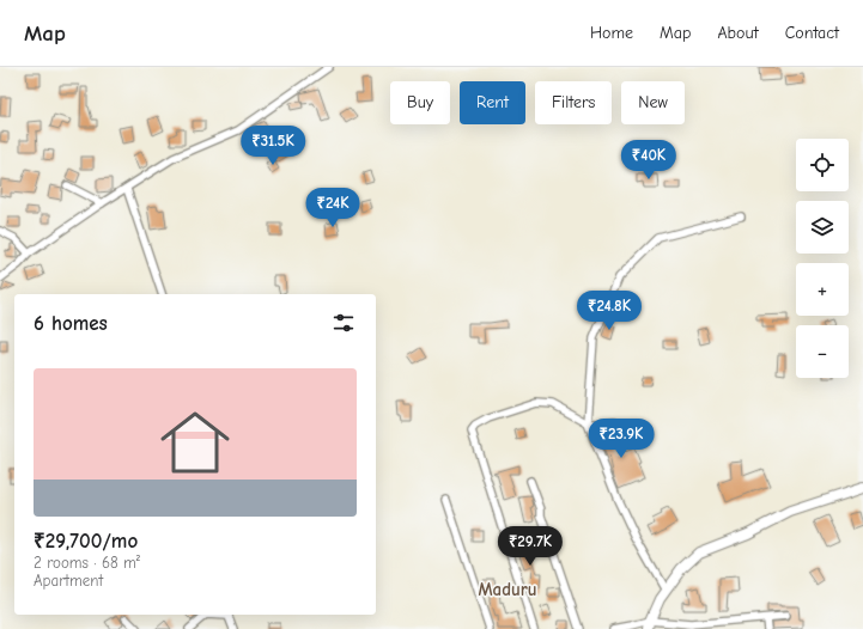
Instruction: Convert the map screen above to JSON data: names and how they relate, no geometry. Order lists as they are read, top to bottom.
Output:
{
  "districts": ["Maduru"],
  "page": {
    "header": "Map",
    "nav": [
      "Home",
      "Map",
      "About",
      "Contact"
    ],
    "chip": [
      "Buy",
      "Rent",
      "Filters",
      "New"
    ],
    "price": [
      "₹31.5K",
      "₹40K",
      "₹24K",
      "₹24.8K",
      "₹23.9K",
      "₹29.7K"
    ],
    "map_buttons": ["+", "−"],
    "heading": "6 homes",
    "list": [
      {
        "name": "₹29,700/mo",
        "note": "2 rooms · 68 m² · Apartment"
      }
    ]
  }
}
